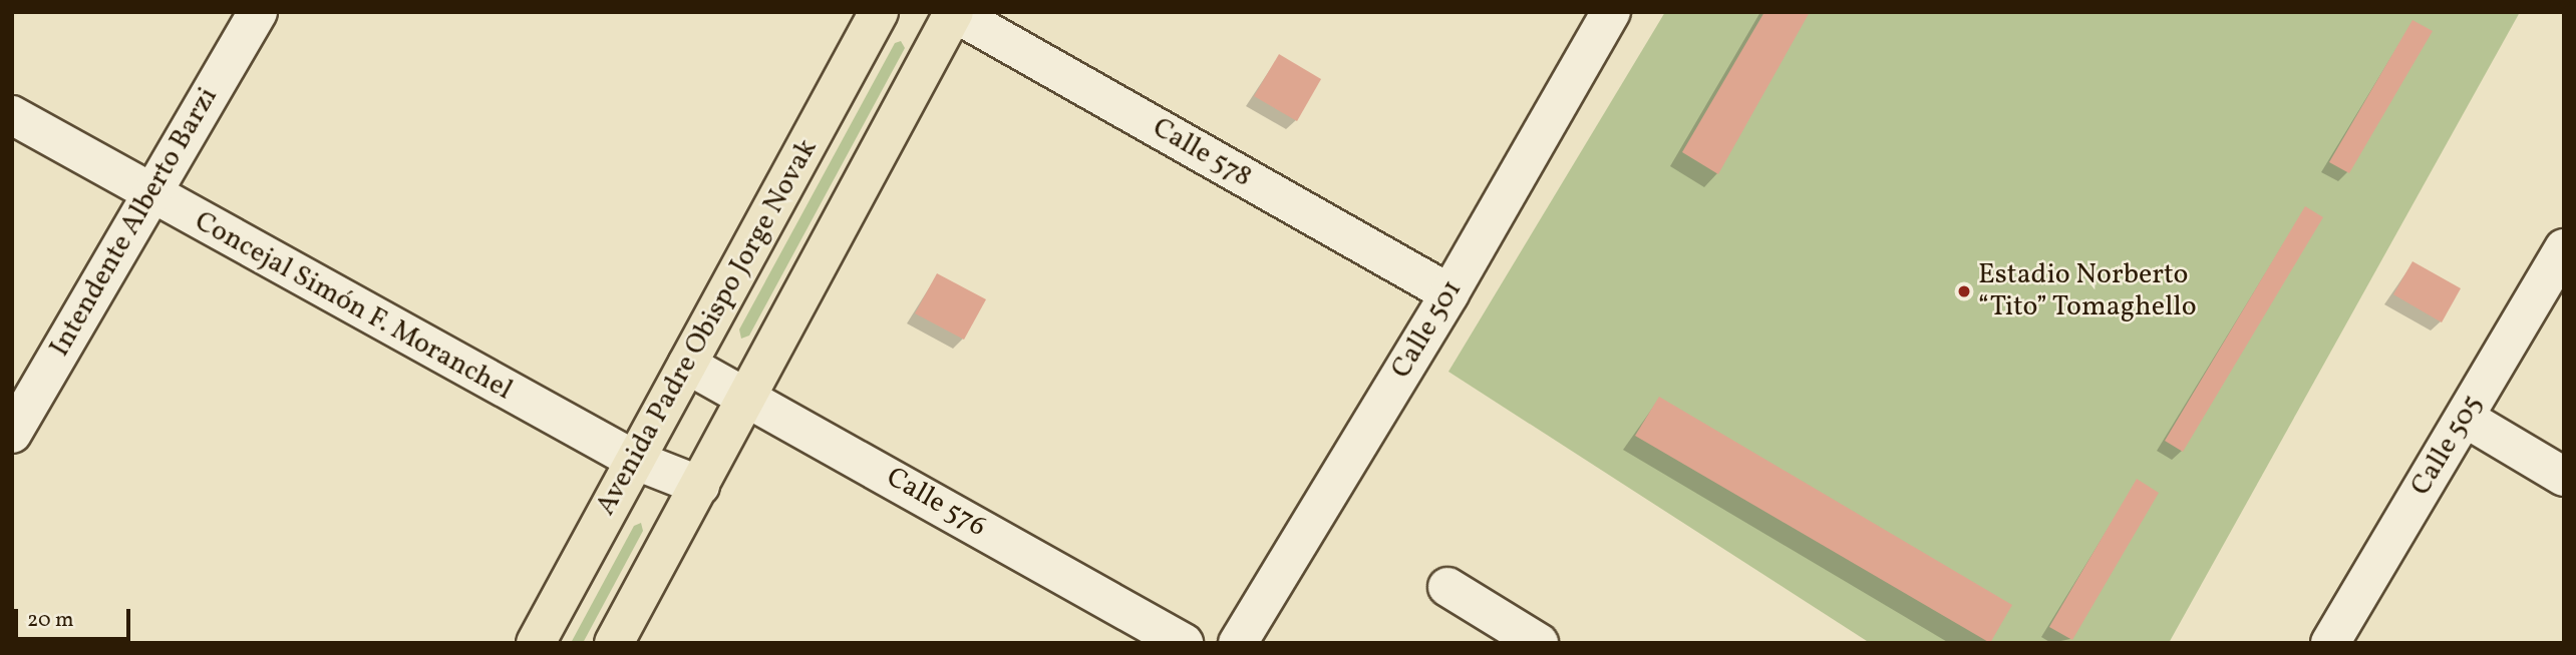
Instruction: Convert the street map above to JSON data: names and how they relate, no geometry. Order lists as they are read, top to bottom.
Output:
{
  "streets": {
    "main road": ["Avenida Padre Obispo Jorge Novak"],
    "street": [
      "Calle 578",
      "Intendente Alberto Barzi",
      "Concejal Simón F. Moranchel",
      "Calle 501",
      "Calle 505",
      "Calle 576"
    ]
  },
  "crossings": [
    ["Calle 578", "Calle 501"],
    ["Intendente Alberto Barzi", "Concejal Simón F. Moranchel"],
    ["Concejal Simón F. Moranchel", "Avenida Padre Obispo Jorge Novak"],
    ["Avenida Padre Obispo Jorge Novak", "Calle 576"]
  ],
  "places": ["Estadio Norberto “Tito” Tomaghello"],
  "scale_bar": "20 m"
}
